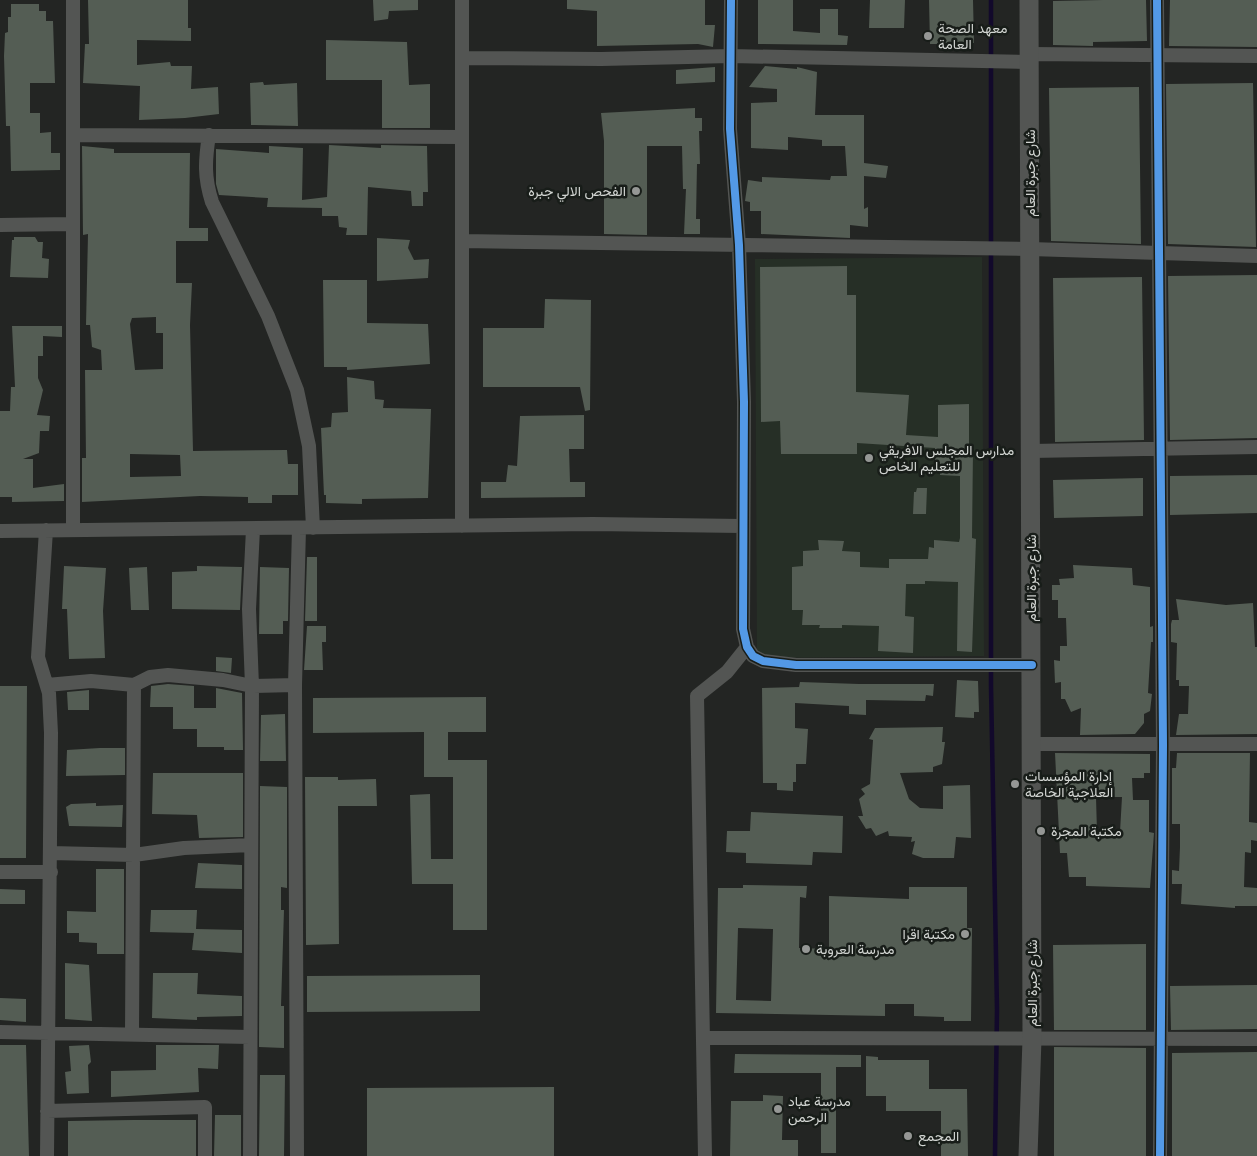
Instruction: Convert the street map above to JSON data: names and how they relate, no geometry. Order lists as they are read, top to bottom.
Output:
{
  "streets": {
    "main road": ["شارع جبرة العام"]
  },
  "places": [
    "معهد الصحة العامة",
    "الفحص الالي جبرة",
    "مدارس المجلس الافريقي للتعليم الخاص",
    "إدارة المؤسسات العلاجية الخاصة",
    "مكتبة المجرة",
    "مكتبة اقرا",
    "مدرسة العروبة",
    "مدرسة عباد الرحمن",
    "المجمع"
  ]
}
